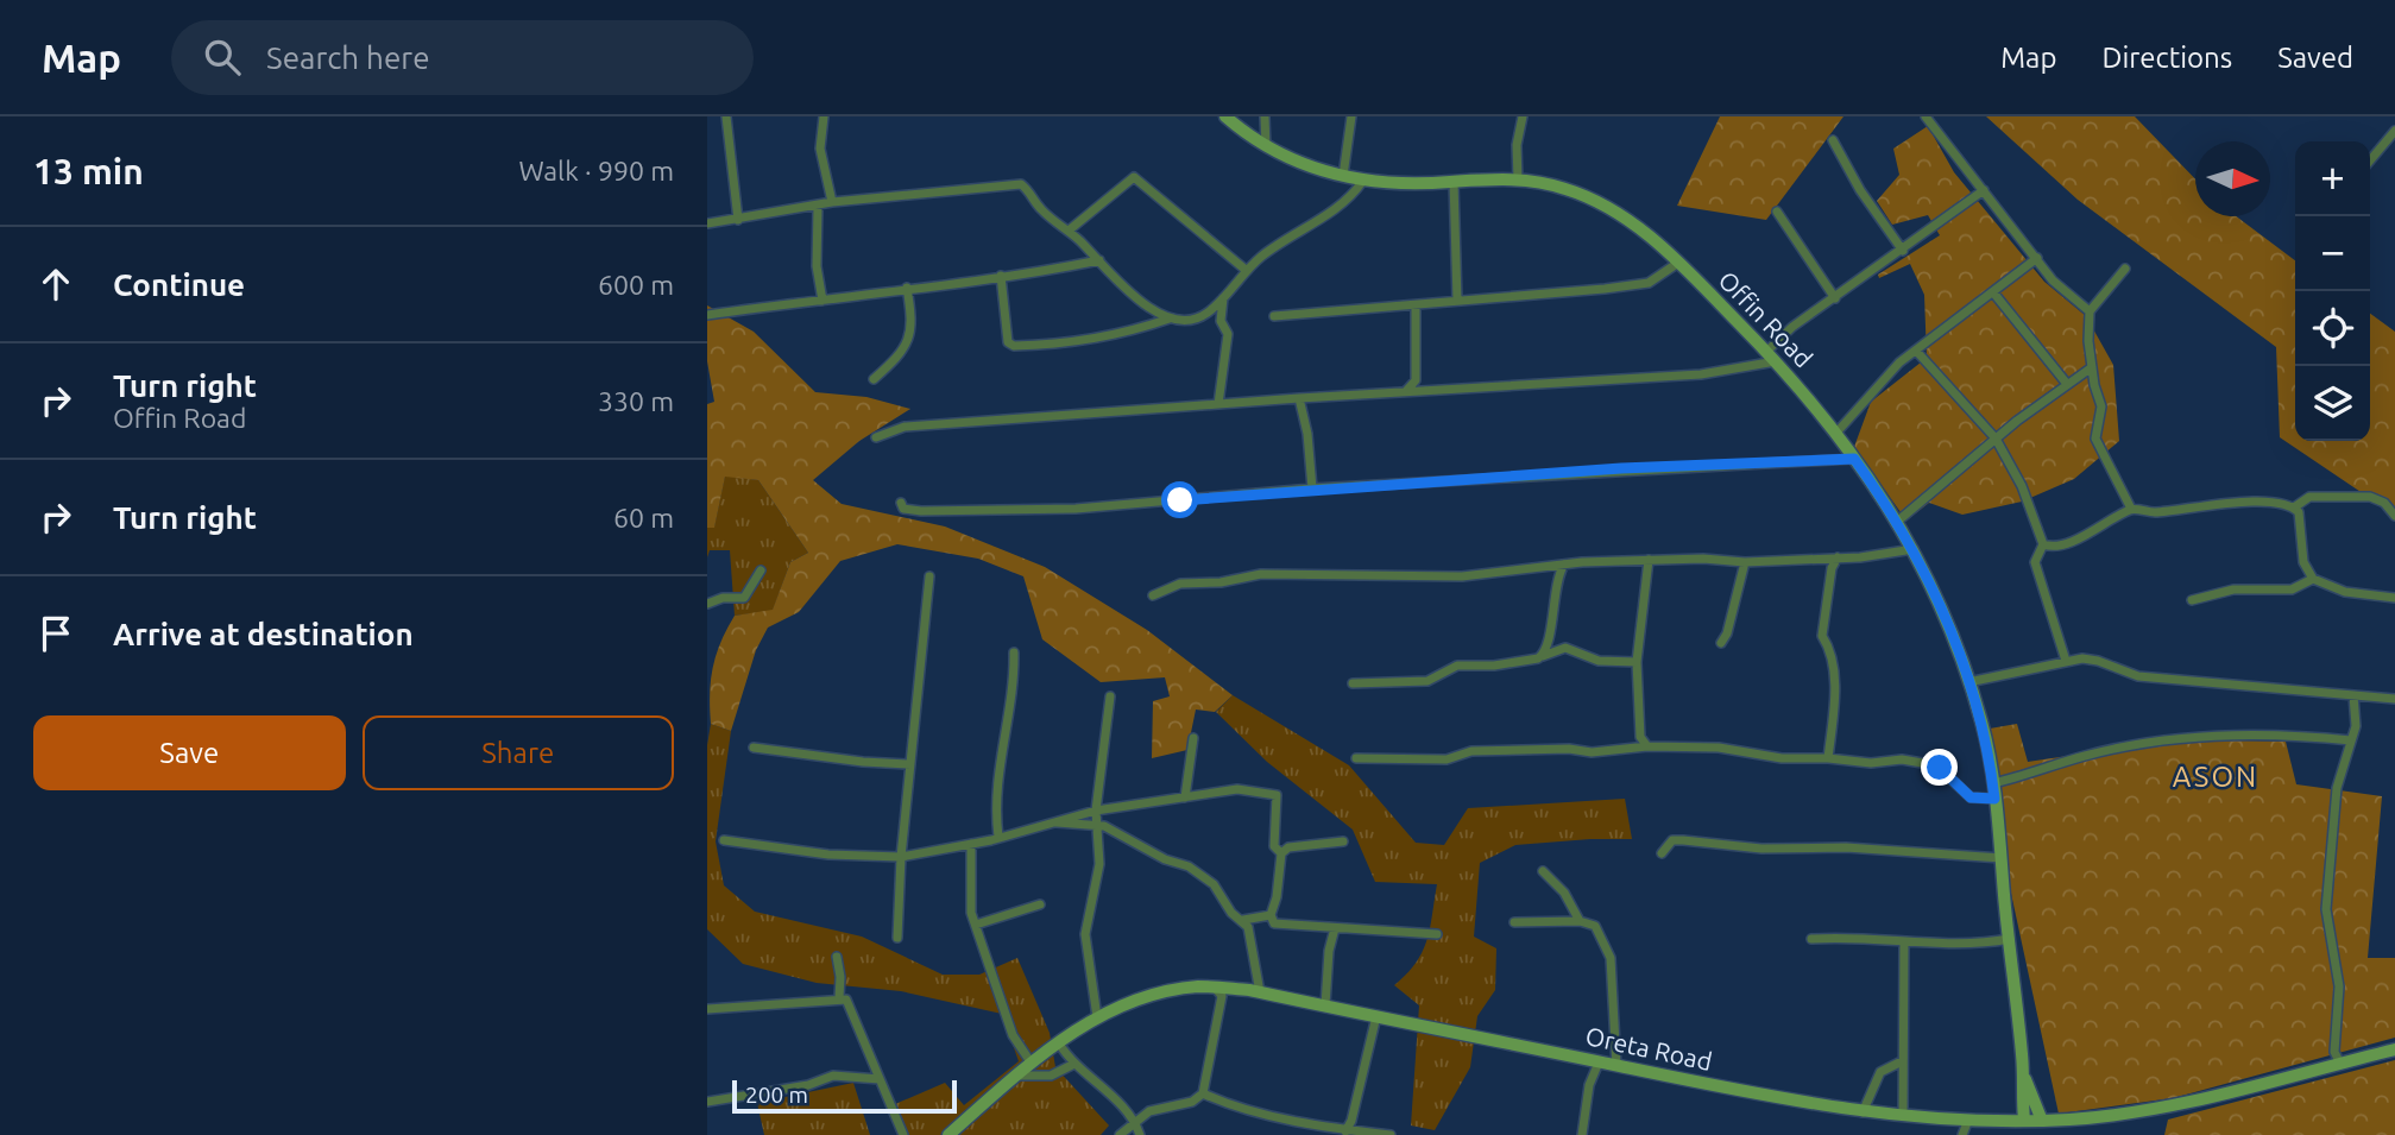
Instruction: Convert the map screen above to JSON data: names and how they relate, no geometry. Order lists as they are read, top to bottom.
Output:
{
  "streets": {
    "street": ["Offin Road", "Oreta Road"]
  },
  "districts": ["ASON"],
  "scale_bar": "200 m",
  "north": "right",
  "page": {
    "header": "Map",
    "search": "Search here",
    "nav": ["Map", "Directions", "Saved"],
    "heading": ["13 min", "Walk · 990 m"],
    "map_buttons": ["+", "−"],
    "list": [
      ["Continue", "600 m"],
      ["Turn right", "Offin Road", "330 m"],
      ["Turn right", "60 m"],
      "Arrive at destination"
    ],
    "buttons": ["Save", "Share"],
    "scale": "200 m"
  }
}
